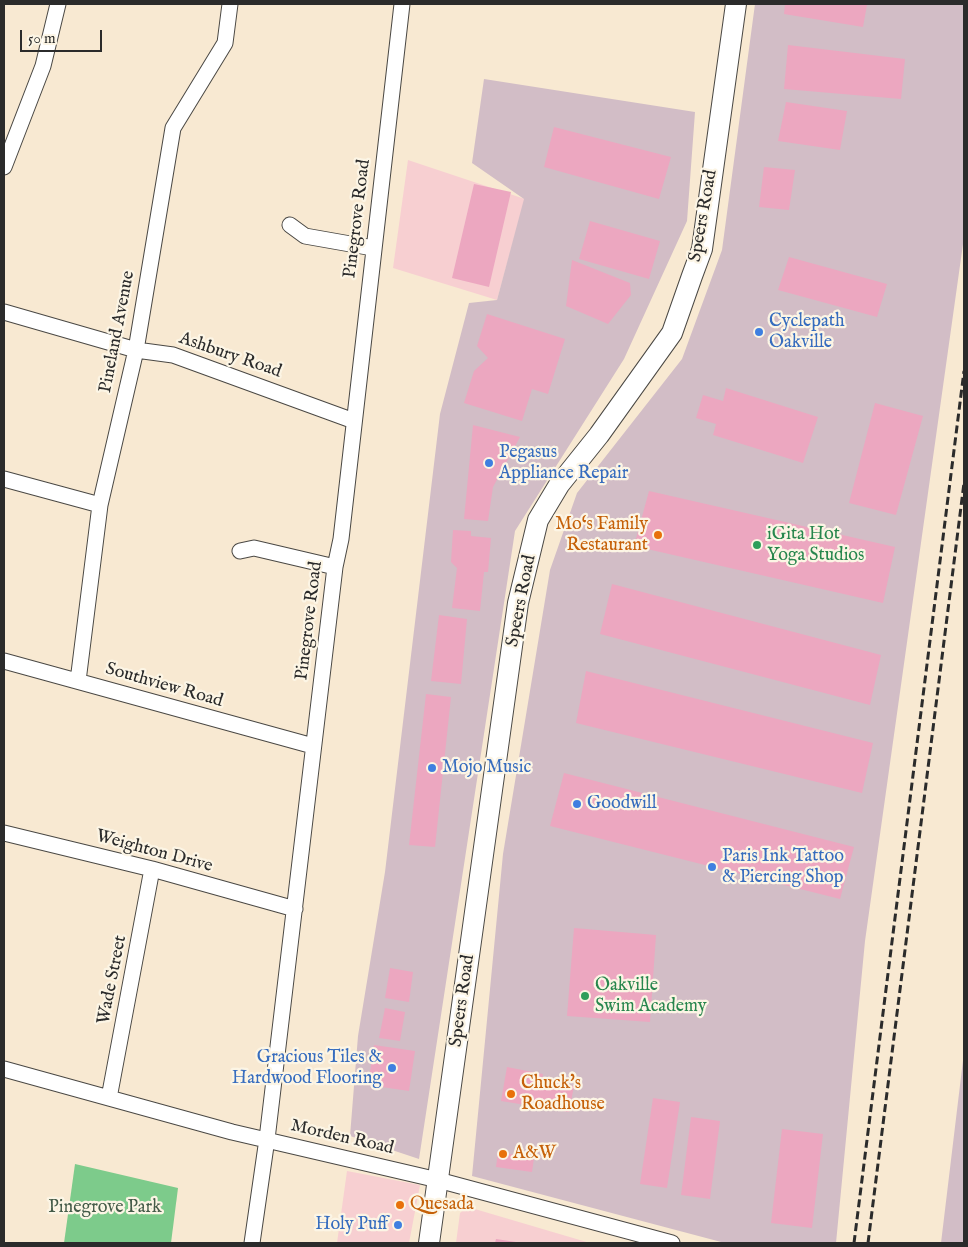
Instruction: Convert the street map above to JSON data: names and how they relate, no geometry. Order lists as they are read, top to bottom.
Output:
{
  "streets": {
    "main road": ["Speers Road"],
    "street": [
      "Pinegrove Road",
      "Pineland Avenue",
      "Ashbury Road",
      "Southview Road",
      "Weighton Drive",
      "Wade Street",
      "Morden Road"
    ]
  },
  "crossings": [
    ["Speers Road", "Morden Road"],
    ["Pinegrove Road", "Ashbury Road"],
    ["Pinegrove Road", "Southview Road"],
    ["Pinegrove Road", "Weighton Drive"],
    ["Pinegrove Road", "Morden Road"],
    ["Pineland Avenue", "Ashbury Road"],
    ["Pineland Avenue", "Southview Road"],
    ["Weighton Drive", "Wade Street"],
    ["Wade Street", "Morden Road"]
  ],
  "parks": ["Pinegrove Park"],
  "places": [
    "Cyclepath Oakville",
    "Pegasus Appliance Repair",
    "Mo‘s Family Restaurant",
    "iGita Hot Yoga Studios",
    "Mojo Music",
    "Goodwill",
    "Paris Ink Tattoo & Piercing Shop",
    "Oakville Swim Academy",
    "Gracious Tiles & Hardwood Flooring",
    "Chuck's Roadhouse",
    "A&W",
    "Quesada",
    "Holy Puff"
  ],
  "scale_bar": "50 m"
}
